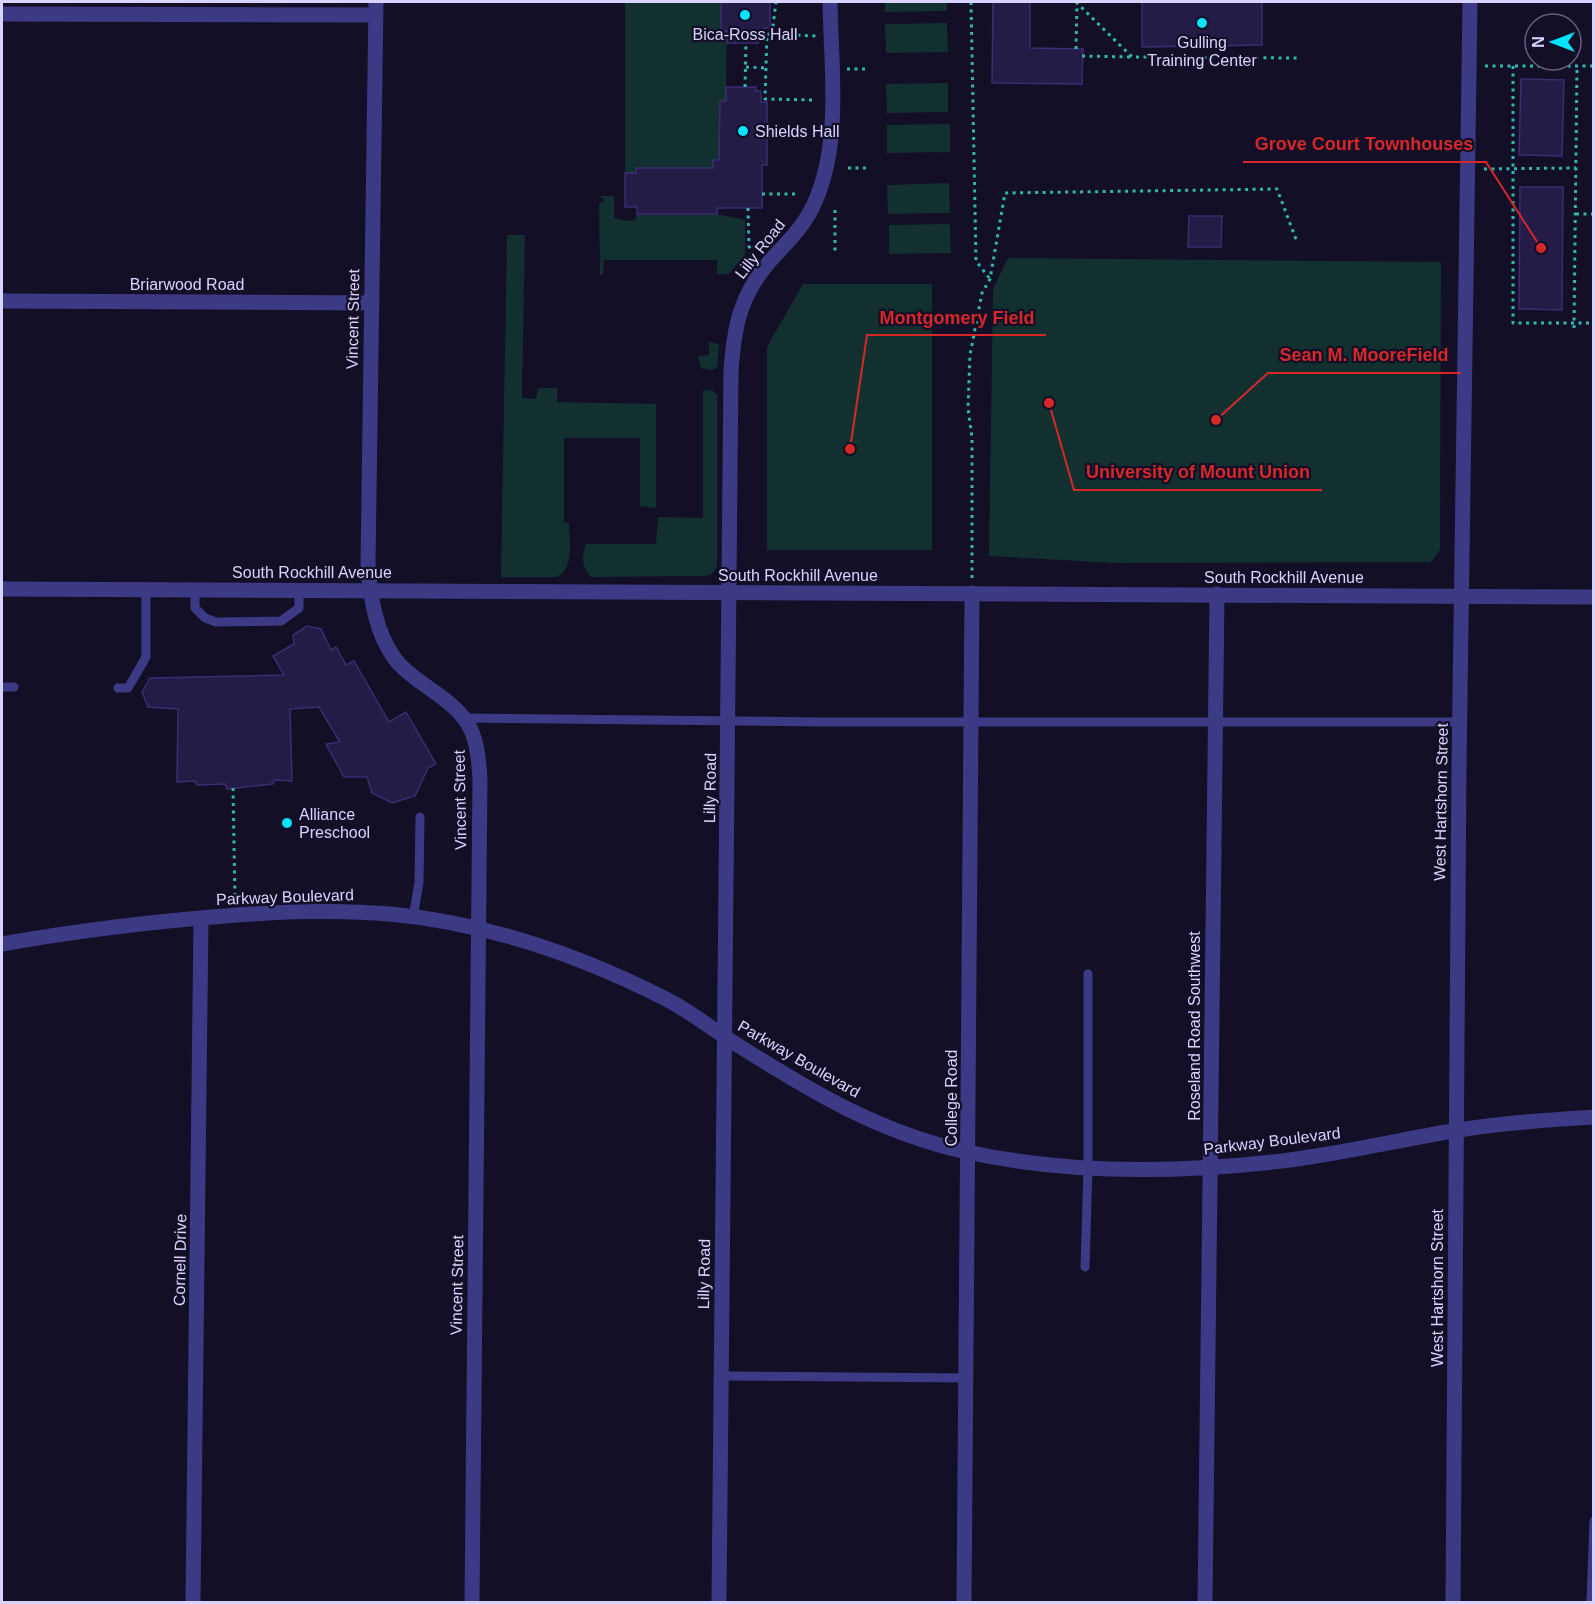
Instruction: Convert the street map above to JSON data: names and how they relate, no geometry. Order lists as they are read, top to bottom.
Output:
{
  "streets": {
    "street": [
      "Lilly Road",
      "Briarwood Road",
      "Vincent Street",
      "South Rockhill Avenue",
      "West Hartshorn Street",
      "Parkway Boulevard",
      "Roseland Road Southwest",
      "College Road",
      "Cornell Drive"
    ]
  },
  "crossings": [
    ["Lilly Road", "South Rockhill Avenue"],
    ["Lilly Road", "Parkway Boulevard"],
    ["Briarwood Road", "Vincent Street"],
    ["Vincent Street", "South Rockhill Avenue"],
    ["Vincent Street", "Parkway Boulevard"],
    ["South Rockhill Avenue", "West Hartshorn Street"],
    ["South Rockhill Avenue", "Roseland Road Southwest"],
    ["South Rockhill Avenue", "College Road"],
    ["West Hartshorn Street", "Parkway Boulevard"],
    ["Parkway Boulevard", "Roseland Road Southwest"],
    ["Parkway Boulevard", "College Road"],
    ["Parkway Boulevard", "Cornell Drive"]
  ],
  "places": [
    "Bica-Ross Hall",
    "Gulling Training Center",
    "Shields Hall",
    "Grove Court Townhouses",
    "University of Mount Union",
    "Sean M. MooreField",
    "Montgomery Field",
    "Alliance Preschool"
  ],
  "north": "left"
}
